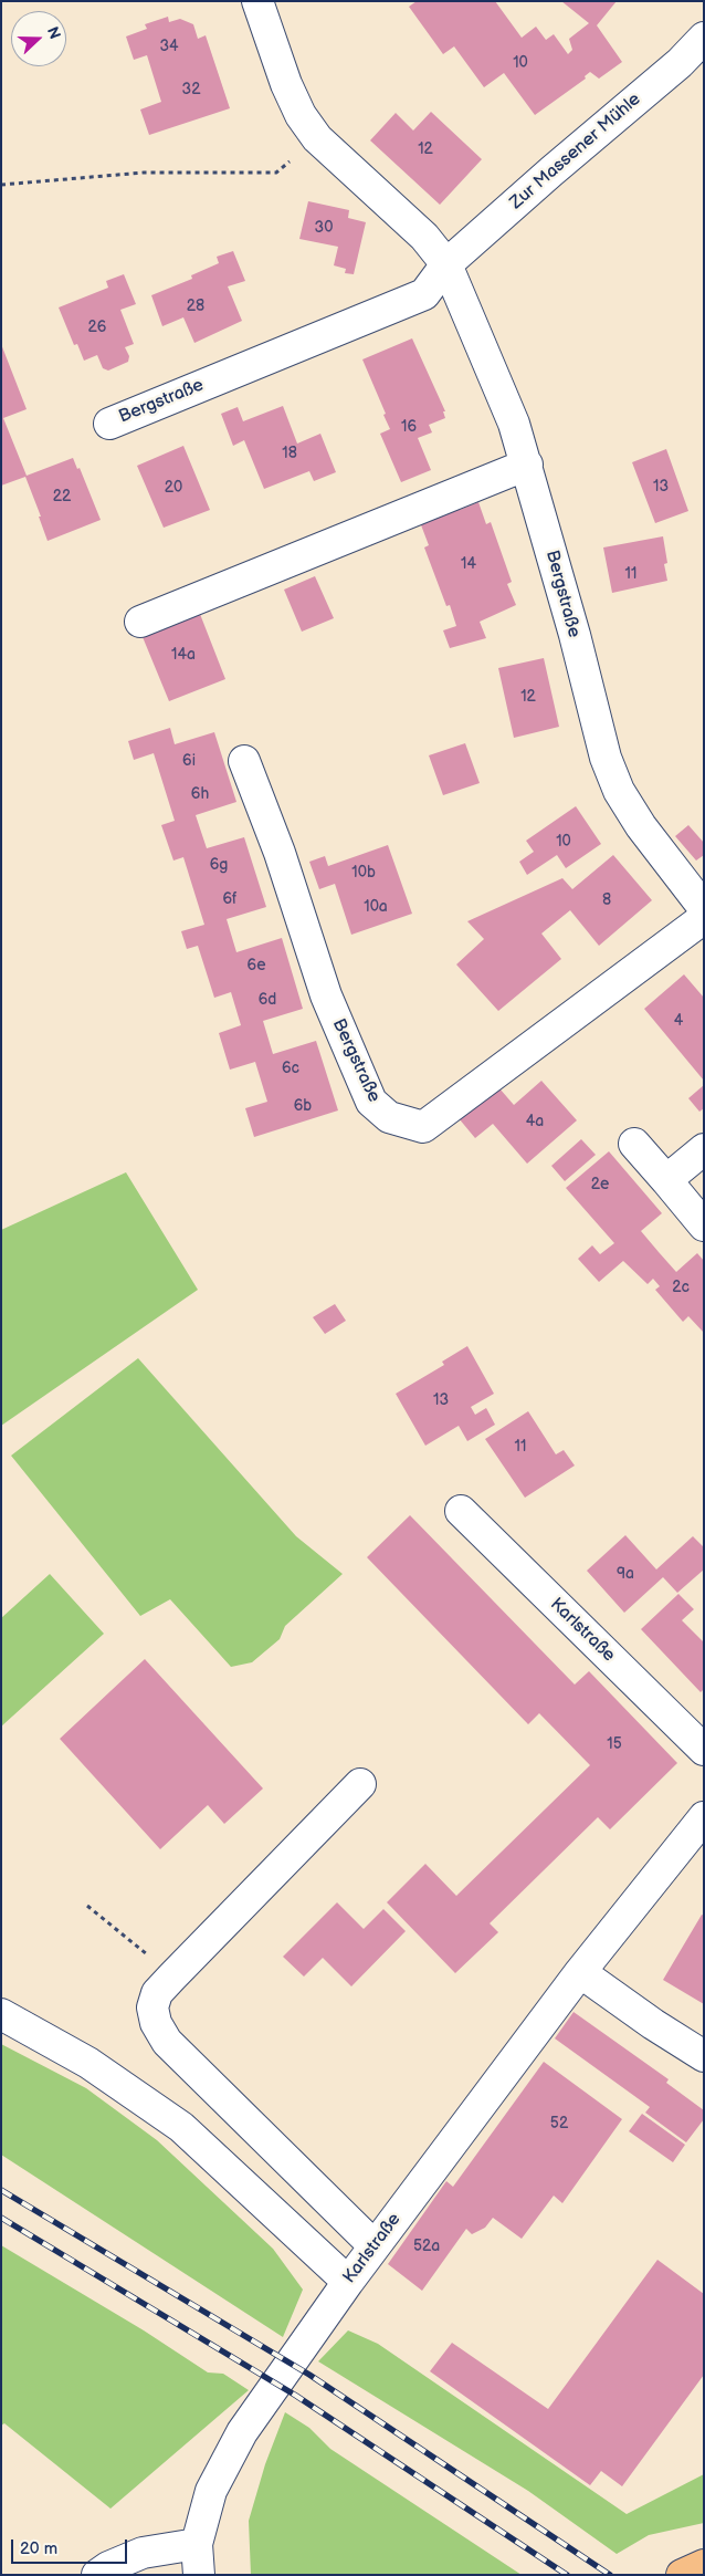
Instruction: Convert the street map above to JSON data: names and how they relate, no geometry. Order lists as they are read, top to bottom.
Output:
{
  "streets": {
    "street": ["Zur Massener Mühle", "Bergstraße", "Karlstraße"]
  },
  "crossings": [
    ["Zur Massener Mühle", "Bergstraße"]
  ],
  "house_numbers": [
    "34",
    "10",
    "32",
    "12",
    "30",
    "28",
    "26",
    "16",
    "18",
    "13",
    "20",
    "22",
    "14",
    "11",
    "14a",
    "12",
    "6i",
    "6h",
    "10",
    "6g",
    "10b",
    "6f",
    "8",
    "10a",
    "6e",
    "6d",
    "4",
    "6c",
    "6b",
    "4a",
    "2e",
    "2c",
    "13",
    "11",
    "9a",
    "15",
    "52",
    "52a"
  ],
  "scale_bar": "20 m",
  "north": "right"
}
